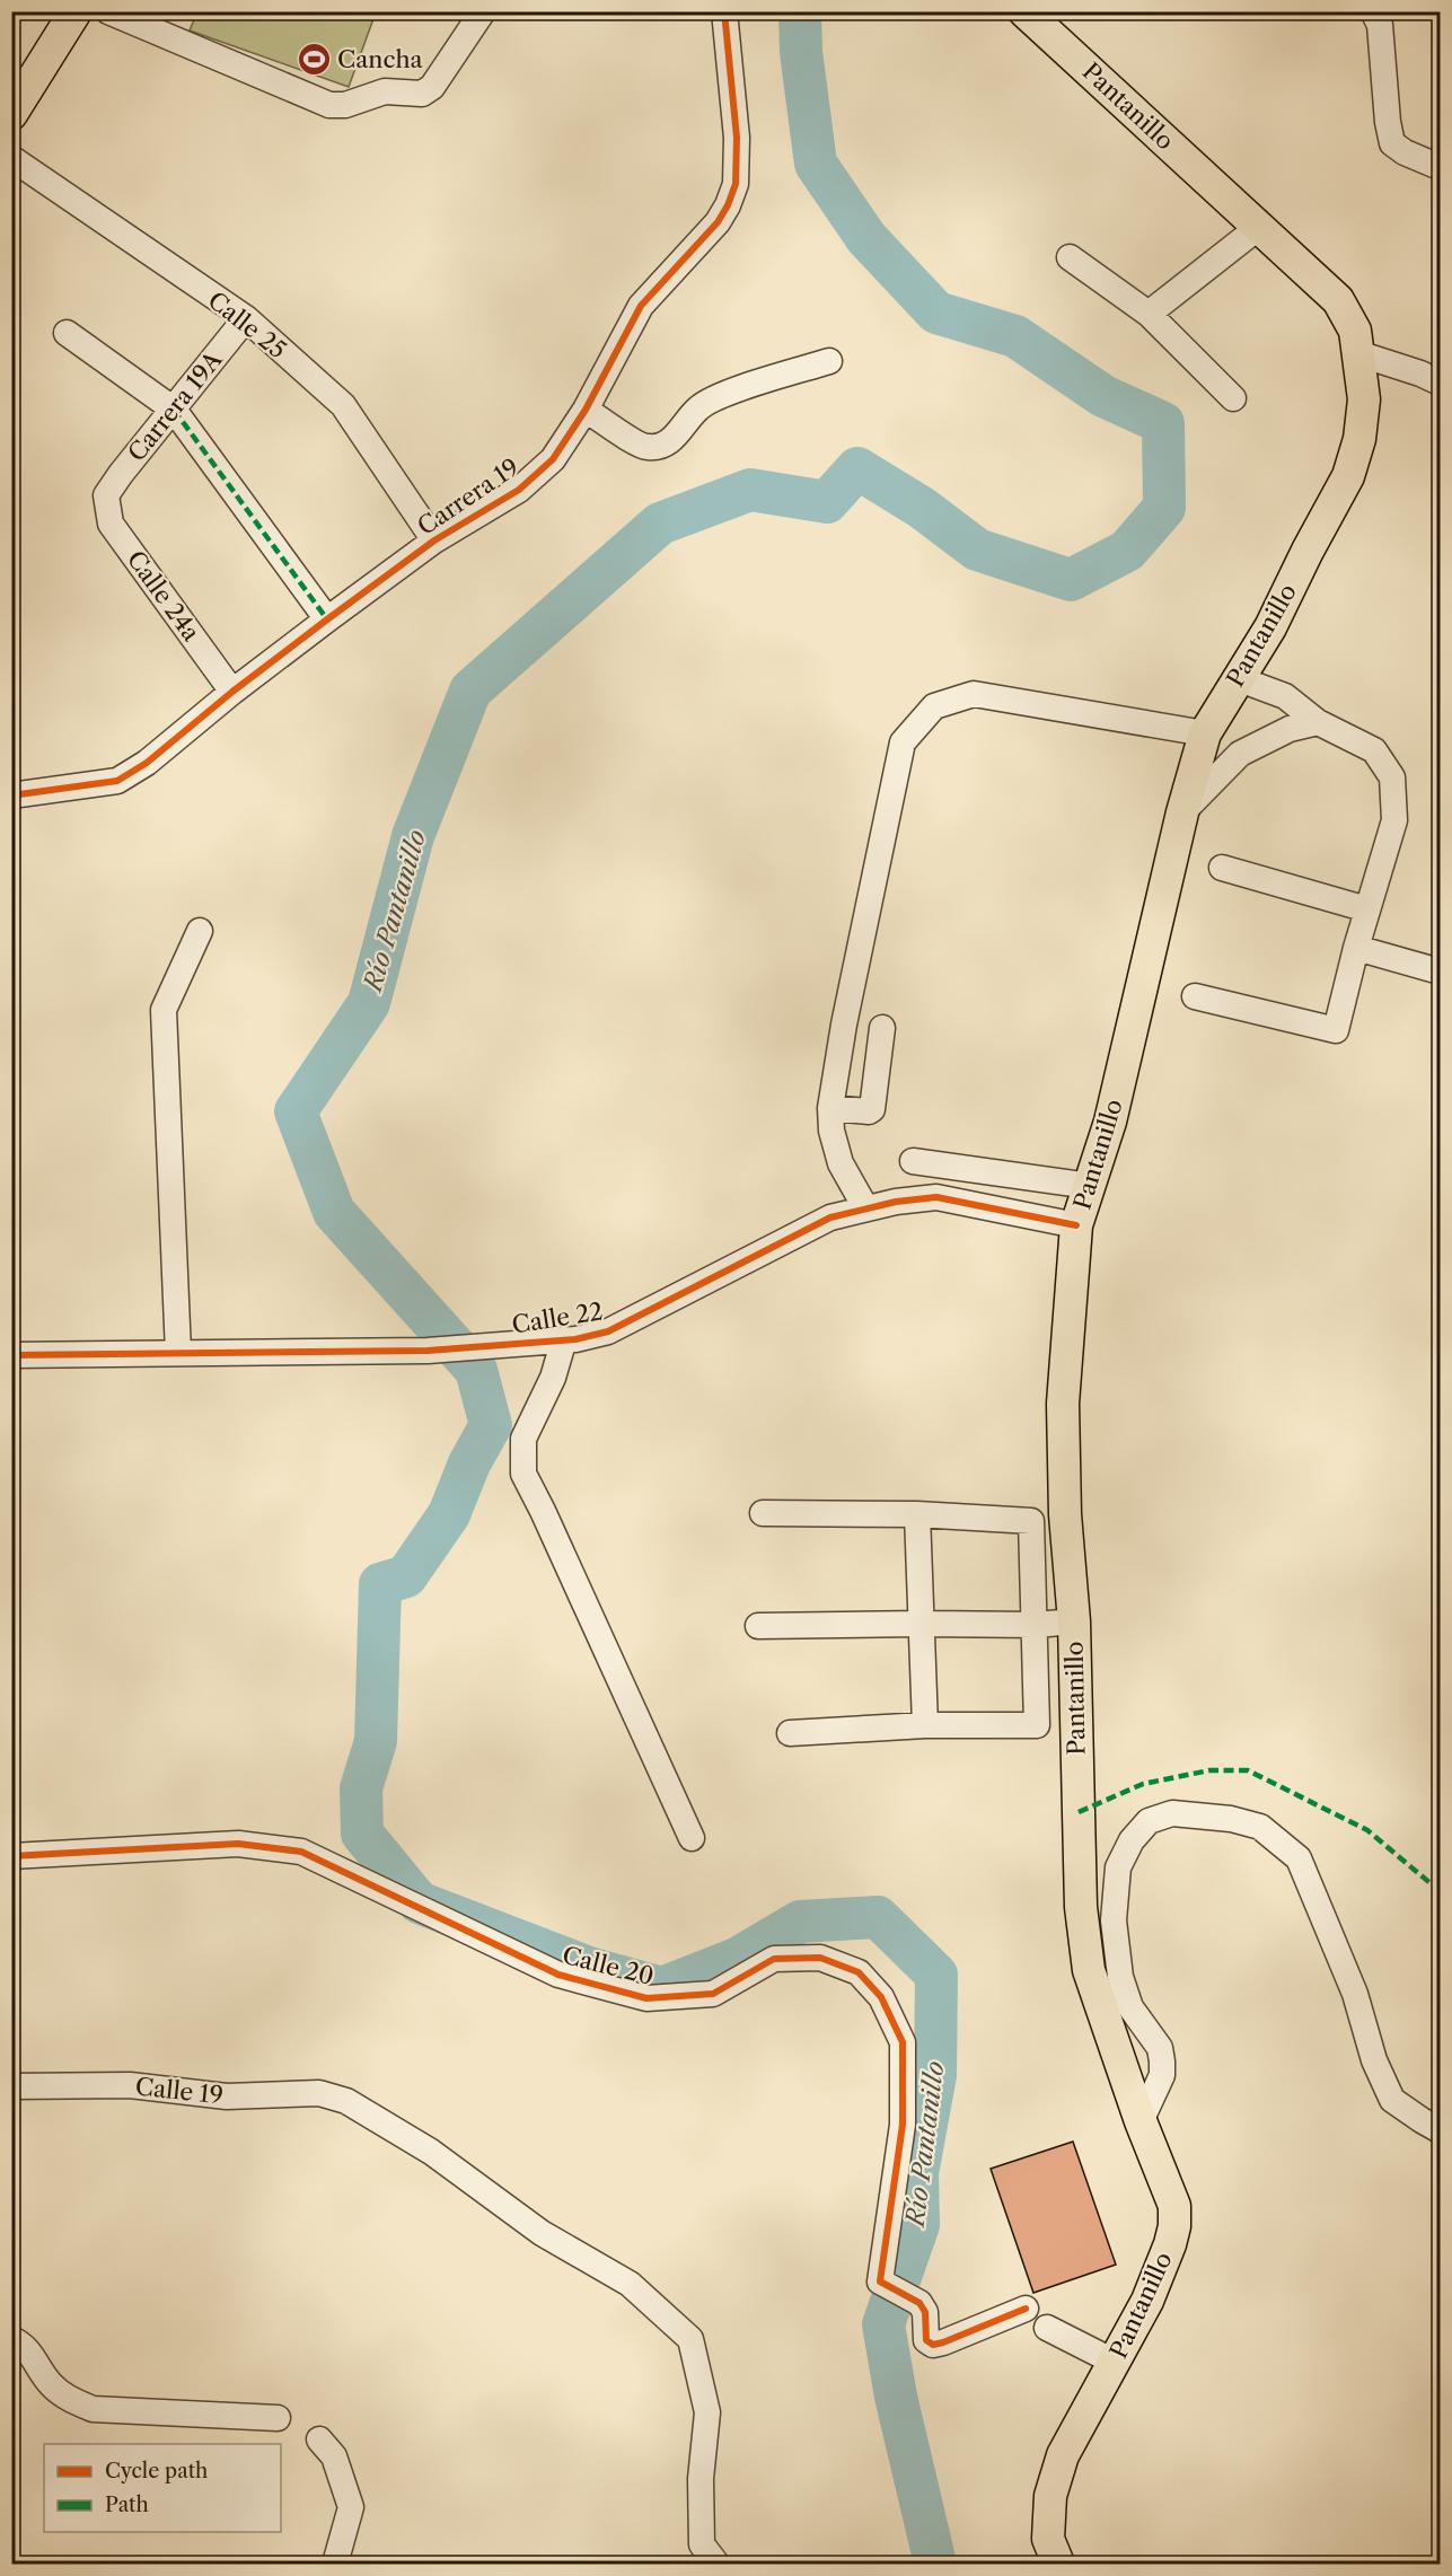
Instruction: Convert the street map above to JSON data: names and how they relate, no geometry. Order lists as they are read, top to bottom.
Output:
{
  "streets": {
    "main road": ["Pantanillo"],
    "street": [
      "Calle 25",
      "Carrera 19A",
      "Carrera 19",
      "Calle 24a",
      "Calle 22",
      "Calle 20",
      "Calle 19"
    ]
  },
  "crossings": [
    ["Pantanillo", "Calle 22"],
    ["Calle 25", "Carrera 19A"],
    ["Calle 25", "Carrera 19"],
    ["Carrera 19A", "Calle 24a"],
    ["Carrera 19", "Calle 24a"]
  ],
  "water": ["Río Pantanillo"],
  "places": {
    "sports": ["Cancha"]
  },
  "legend": ["Cycle path", "Path"]
}
